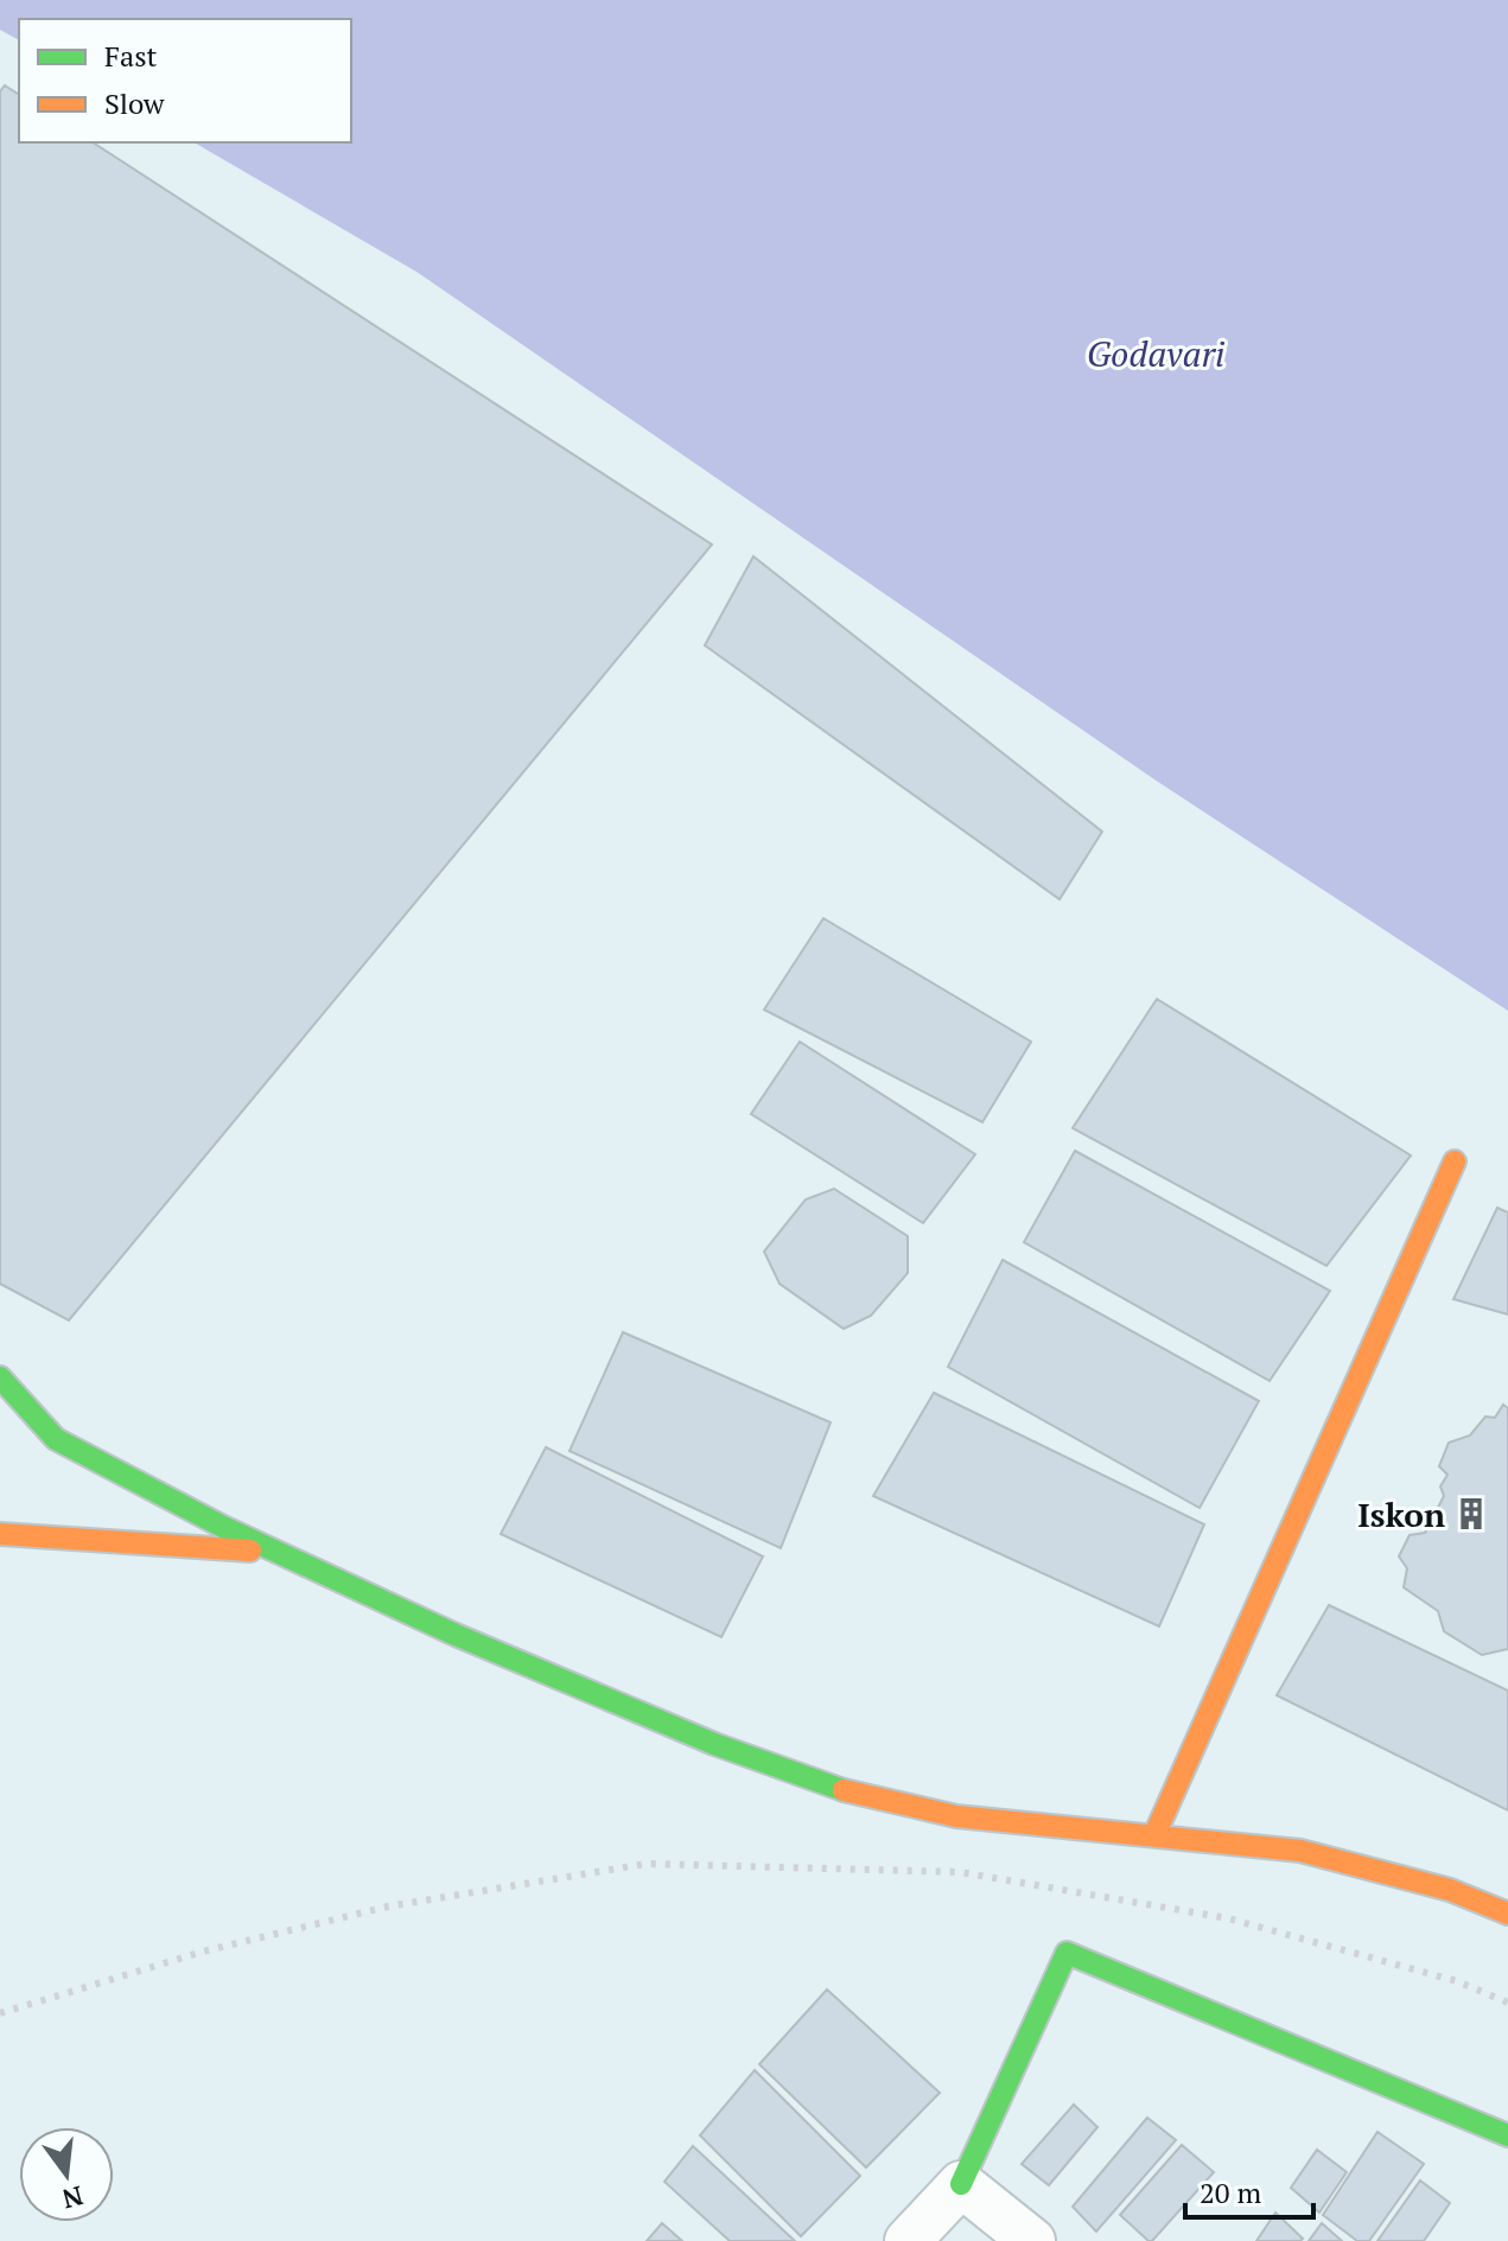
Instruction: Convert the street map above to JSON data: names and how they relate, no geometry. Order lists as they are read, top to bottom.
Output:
{
  "water": ["Godavari"],
  "places": {
    "building": ["Iskon"]
  },
  "legend": ["Fast", "Slow"],
  "scale_bar": "20 m",
  "north": "bottom"
}
